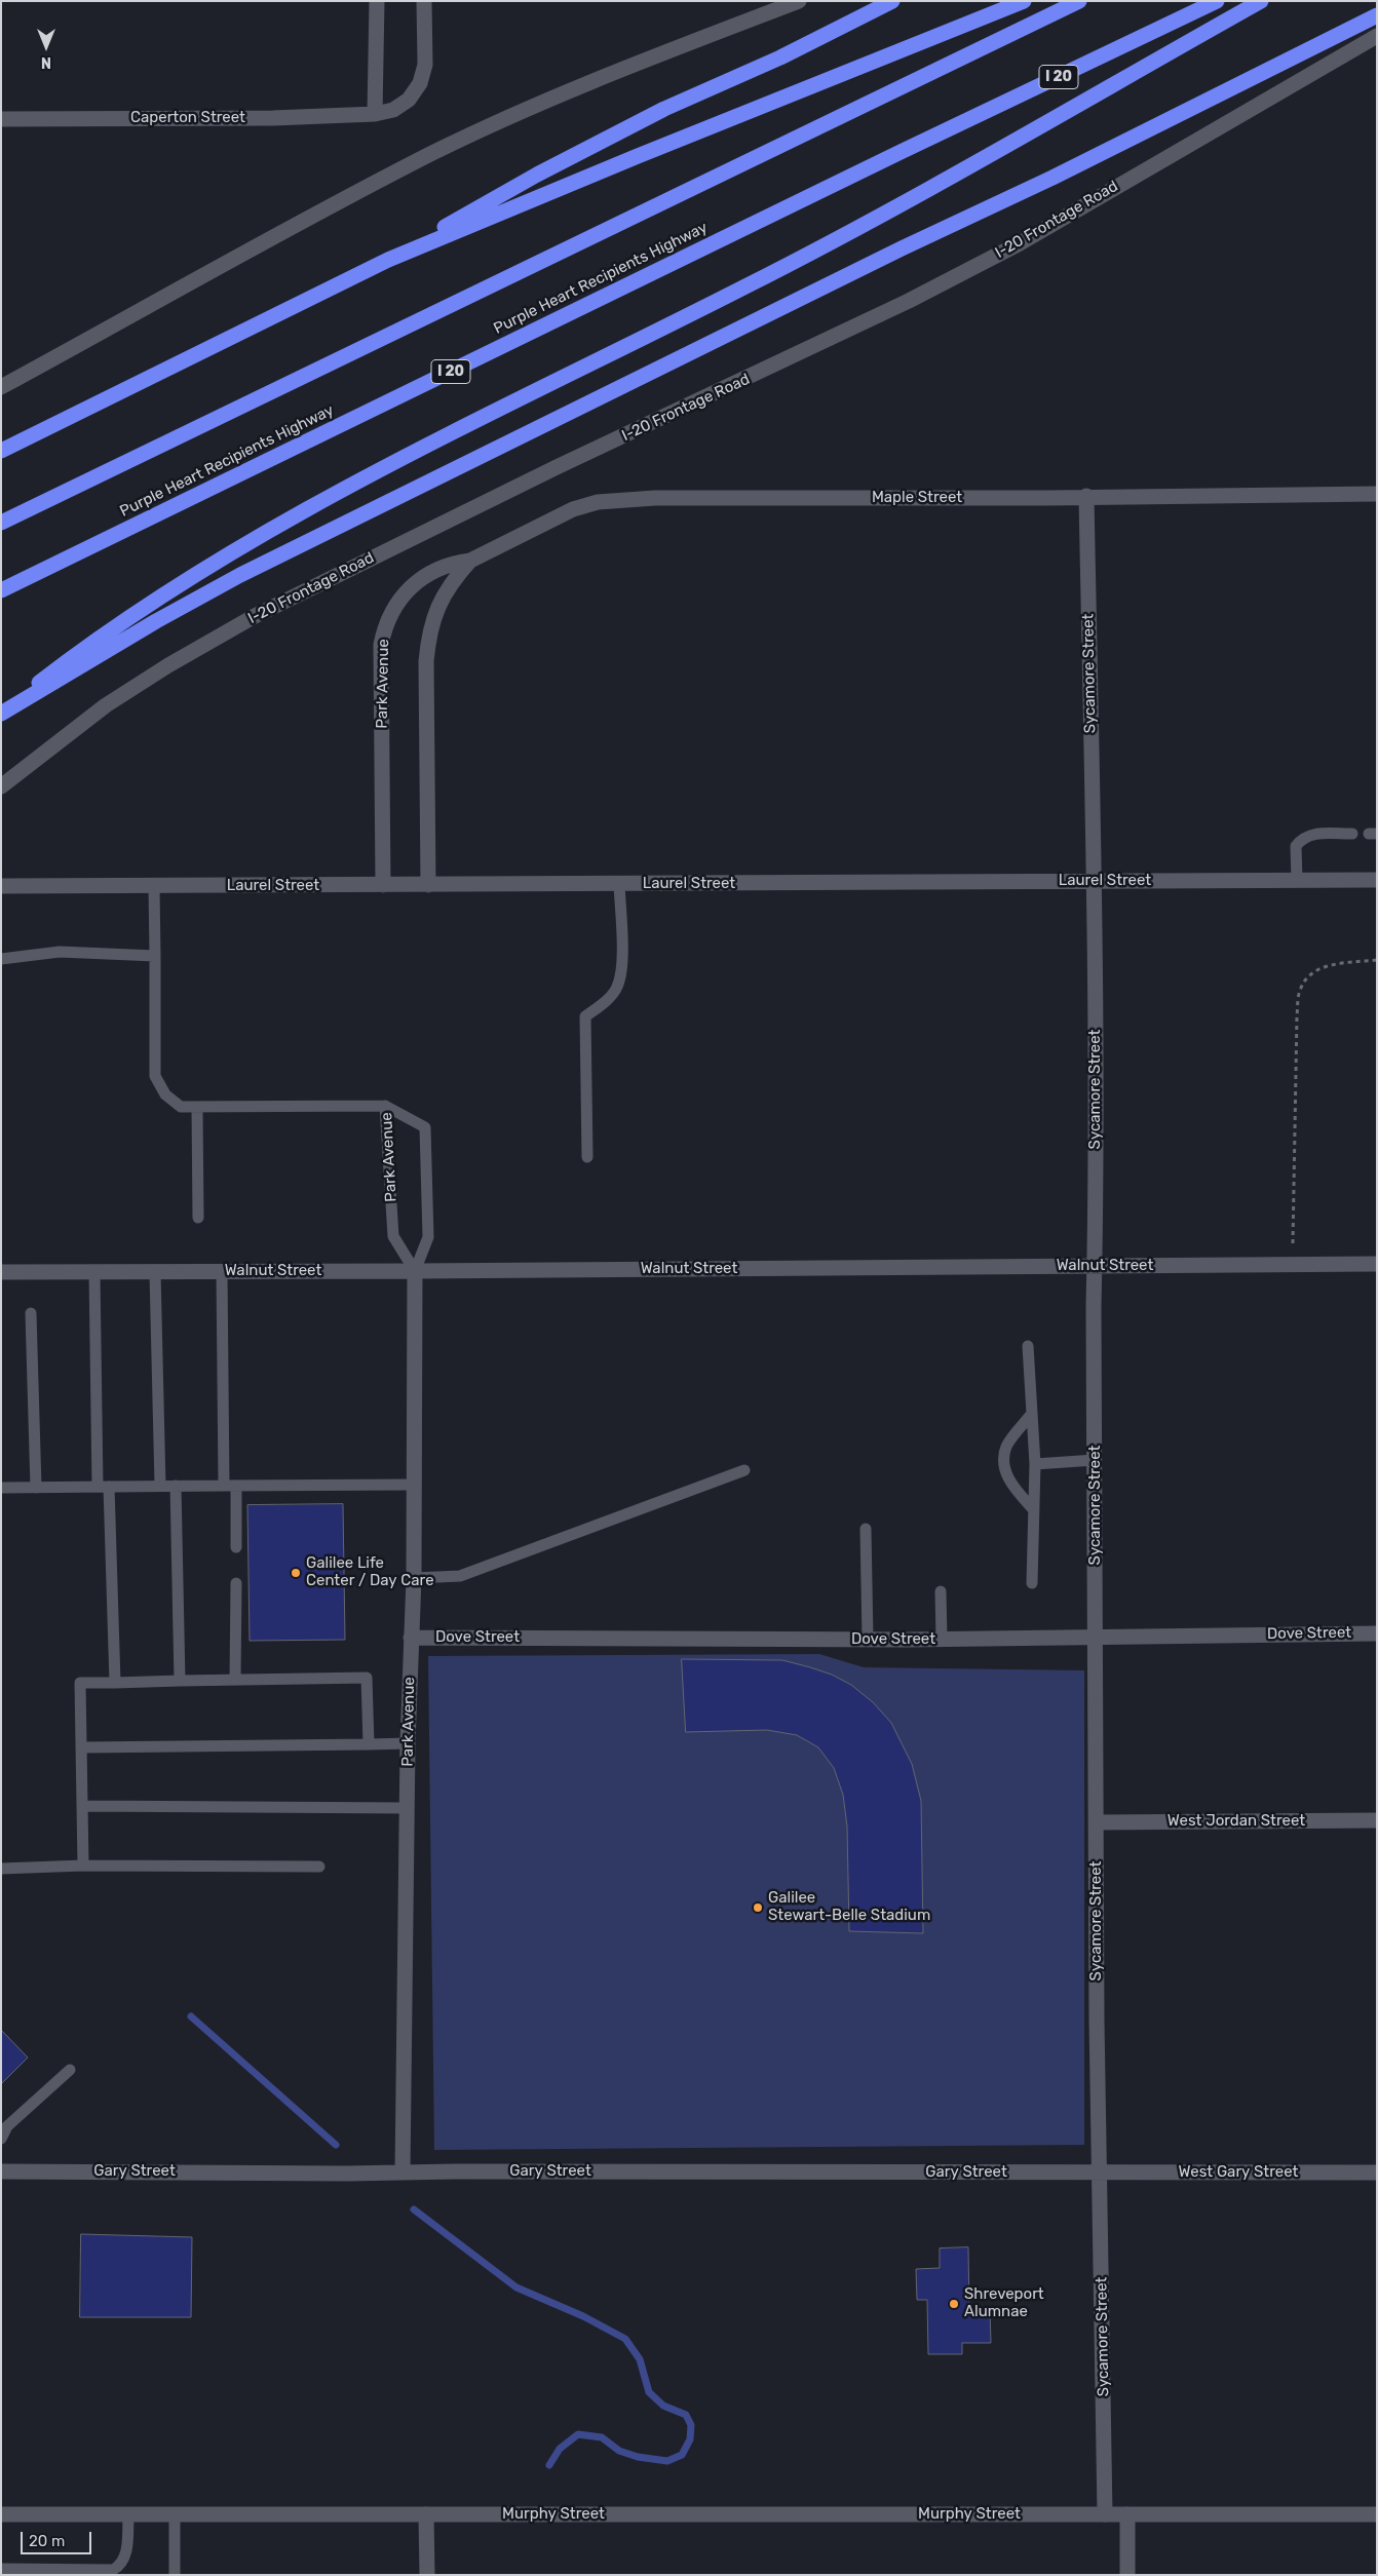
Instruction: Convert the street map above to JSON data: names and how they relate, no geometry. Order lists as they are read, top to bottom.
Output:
{
  "streets": {
    "highway": ["I 20", "Purple Heart Recipients Highway"],
    "street": [
      "Caperton Street",
      "I-20 Frontage Road",
      "Maple Street",
      "Sycamore Street",
      "Park Avenue",
      "Laurel Street",
      "Walnut Street",
      "Dove Street",
      "West Jordan Street",
      "Gary Street",
      "West Gary Street",
      "Murphy Street"
    ]
  },
  "crossings": [
    ["Maple Street", "Sycamore Street"],
    ["Maple Street", "Park Avenue"],
    ["Sycamore Street", "Laurel Street"],
    ["Sycamore Street", "Walnut Street"],
    ["Sycamore Street", "Dove Street"],
    ["Sycamore Street", "West Jordan Street"],
    ["Sycamore Street", "Gary Street"],
    ["Sycamore Street", "West Gary Street"],
    ["Sycamore Street", "Murphy Street"],
    ["Park Avenue", "Laurel Street"],
    ["Park Avenue", "Walnut Street"],
    ["Park Avenue", "Dove Street"],
    ["Park Avenue", "Gary Street"],
    ["Gary Street", "West Gary Street"]
  ],
  "places": ["Galilee Life Center / Day Care", "Galilee Stewart-Belle Stadium", "Shreveport Alumnae"],
  "scale_bar": "20 m",
  "north": "bottom"
}
